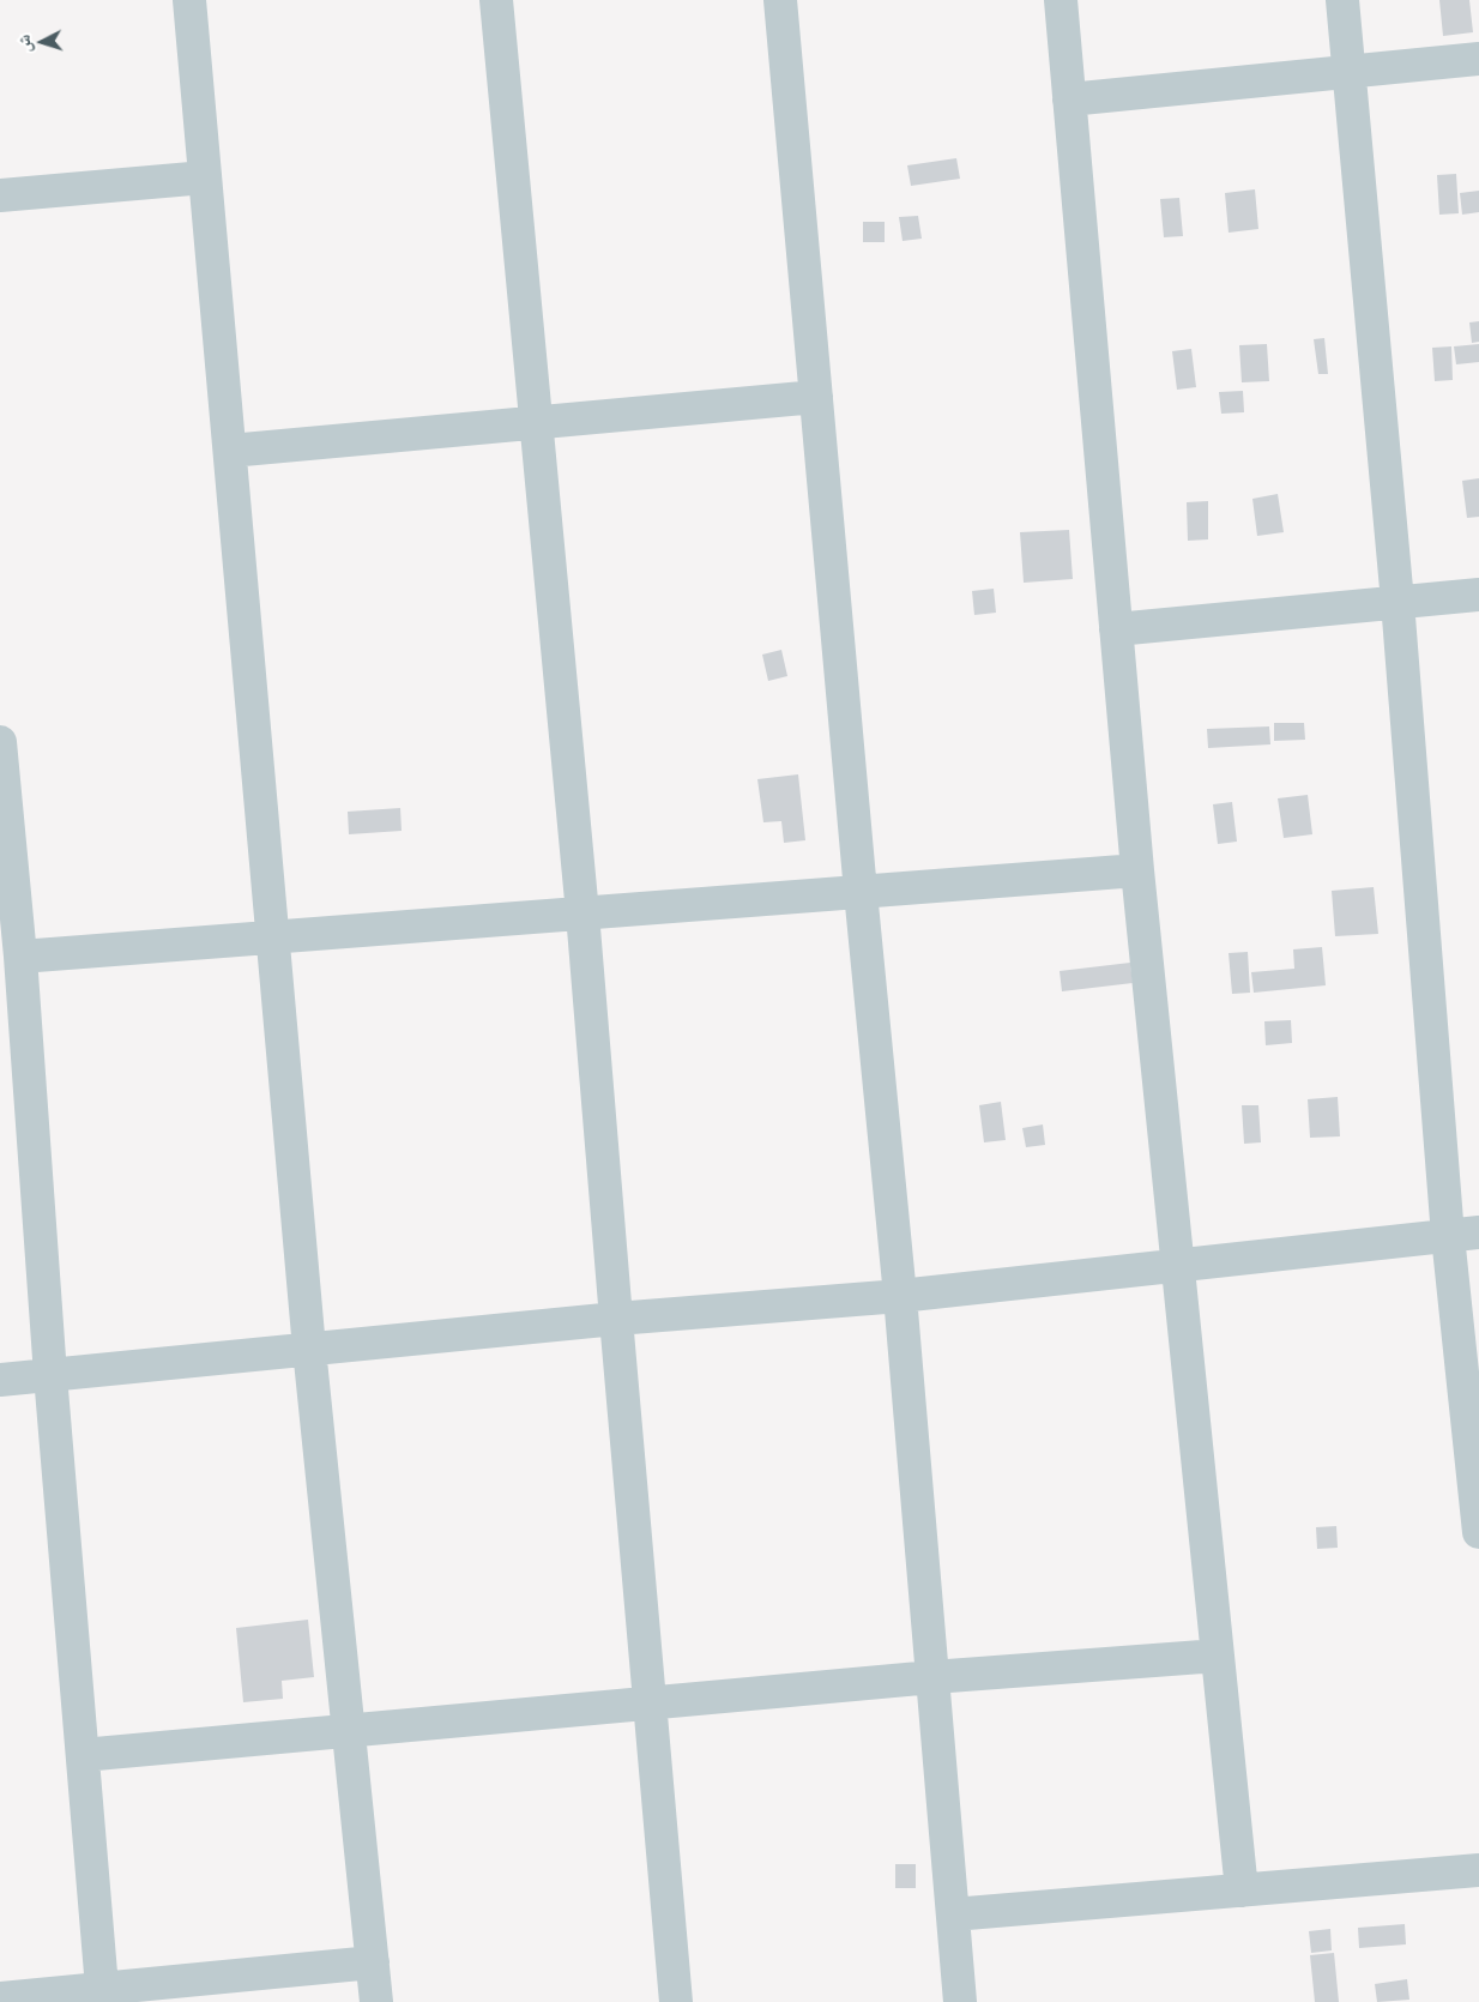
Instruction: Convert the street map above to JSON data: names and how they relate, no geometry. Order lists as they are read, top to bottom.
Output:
{
  "north": "left"
}
